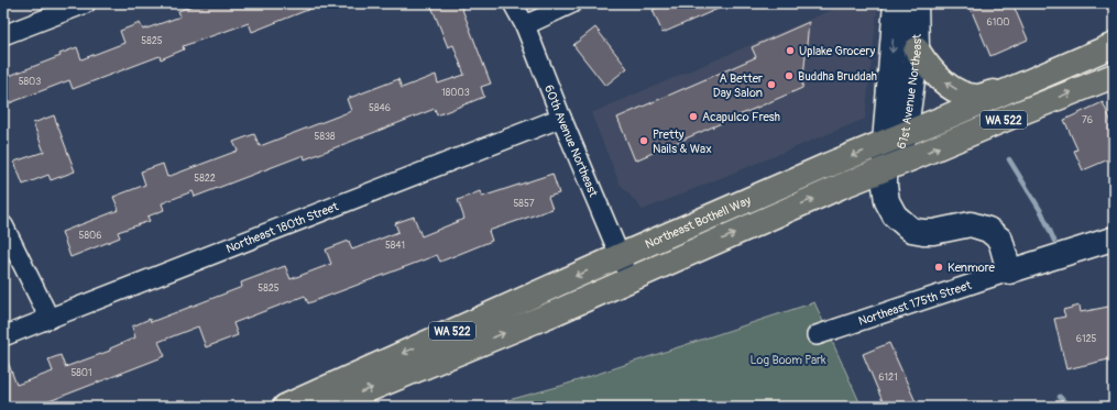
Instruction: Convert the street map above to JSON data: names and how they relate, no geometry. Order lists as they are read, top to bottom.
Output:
{
  "streets": {
    "main road": ["61st Avenue Northeast", "WA 522", "Northeast Bothell Way"],
    "street": ["60th Avenue Northeast", "Northeast 180th Street", "Northeast 175th Street"]
  },
  "crossings": [
    ["61st Avenue Northeast", "Northeast Bothell Way"],
    ["61st Avenue Northeast", "Northeast 175th Street"],
    ["60th Avenue Northeast", "Northeast Bothell Way"],
    ["60th Avenue Northeast", "Northeast 180th Street"]
  ],
  "parks": ["Log Boom Park"],
  "places": [
    "Uplake Grocery",
    "Buddha Bruddah",
    "A Better Day Salon",
    "Acapulco Fresh",
    "Pretty Nails & Wax",
    "Kenmore"
  ],
  "house_numbers": [
    "6100",
    "5825",
    "5803",
    "18003",
    "5846",
    "76",
    "5838",
    "5822",
    "5857",
    "5806",
    "5841",
    "5825",
    "6125",
    "5801",
    "6121"
  ]
}
